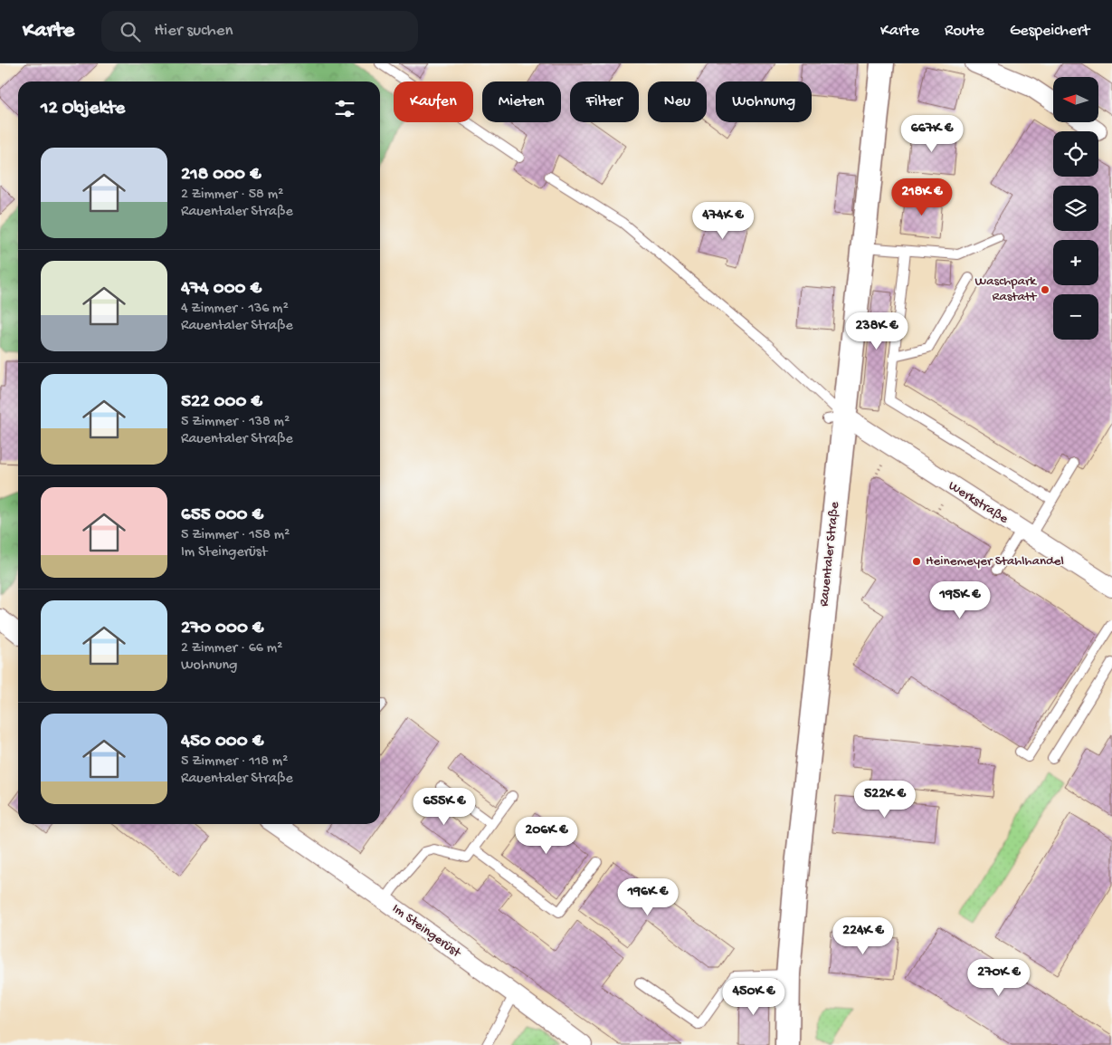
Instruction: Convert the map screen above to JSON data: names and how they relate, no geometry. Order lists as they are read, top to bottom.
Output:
{
  "streets": {
    "street": ["Werkstraße", "Rauentaler Straße", "Im Steingerüst"]
  },
  "crossings": [
    ["Werkstraße", "Rauentaler Straße"]
  ],
  "places": ["Waschpark Rastatt", "Heinemeyer Stahlhandel"],
  "north": "left",
  "page": {
    "header": "Karte",
    "search": "Hier suchen",
    "nav": ["Karte", "Route", "Gespeichert"],
    "map_buttons": ["+", "−"],
    "chip": [
      "Kaufen",
      "Mieten",
      "Filter",
      "Neu",
      "Wohnung"
    ],
    "heading": "12 Objekte",
    "price": [
      "667K €",
      "218K €",
      "474K €",
      "238K €",
      "195K €",
      "522K €",
      "655K €",
      "206K €",
      "196K €",
      "224K €",
      "270K €",
      "450K €"
    ],
    "list": [
      {
        "name": "218 000 €",
        "note": "2 Zimmer · 58 m² · Rauentaler Straße"
      },
      {
        "name": "474 000 €",
        "note": "4 Zimmer · 136 m² · Rauentaler Straße"
      },
      {
        "name": "522 000 €",
        "note": "5 Zimmer · 138 m² · Rauentaler Straße"
      },
      {
        "name": "655 000 €",
        "note": "5 Zimmer · 158 m² · Im Steingerüst"
      },
      {
        "name": "270 000 €",
        "note": "2 Zimmer · 66 m² · Wohnung"
      },
      {
        "name": "450 000 €",
        "note": "5 Zimmer · 118 m² · Rauentaler Straße"
      }
    ]
  }
}
